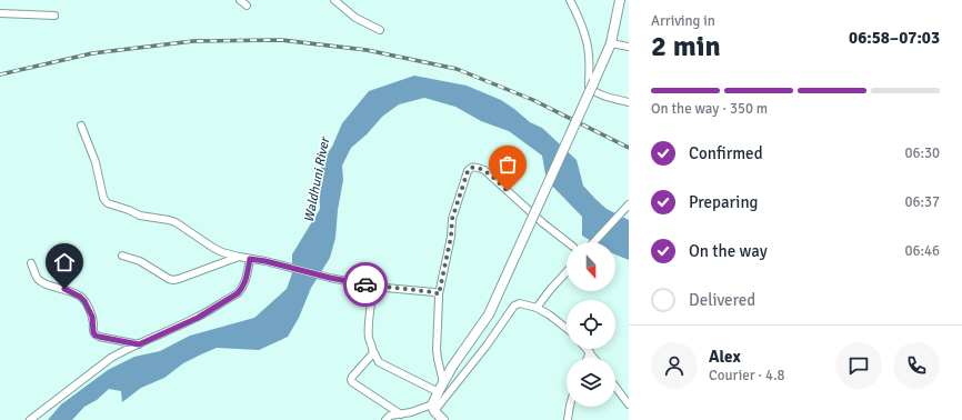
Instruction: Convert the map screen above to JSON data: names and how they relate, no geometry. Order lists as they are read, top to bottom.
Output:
{
  "water": ["Waldhuni River"],
  "north": "bottom",
  "page": {
    "heading": ["2 min", "Arriving in", "06:58–07:03"],
    "panel": ["Alex", "Courier · 4.8"],
    "bar": "On the way · 350 m",
    "list": [
      ["Confirmed", "06:30"],
      ["Preparing", "06:37"],
      ["On the way", "06:46"],
      "Delivered"
    ]
  }
}
